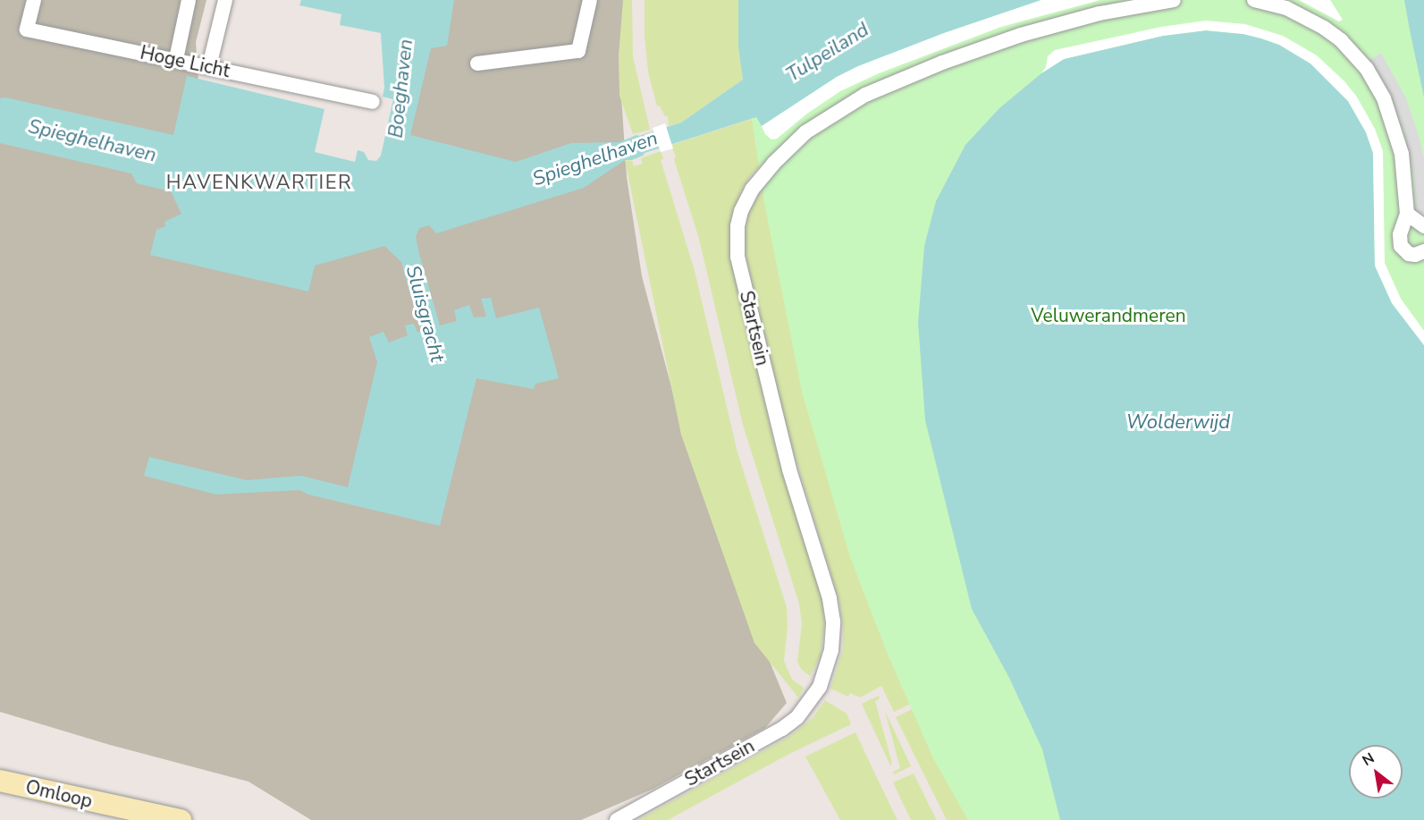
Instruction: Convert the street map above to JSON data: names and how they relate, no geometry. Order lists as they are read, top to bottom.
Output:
{
  "streets": {
    "main road": ["Omloop"],
    "street": ["Hoge Licht", "Startsein"]
  },
  "districts": ["HAVENKWARTIER"],
  "water": [
    "Tulpeiland",
    "Boeghaven",
    "Spieghelhaven",
    "Sluisgracht",
    "Wolderwijd"
  ],
  "parks": ["Veluwerandmeren"],
  "north": "top left"
}
